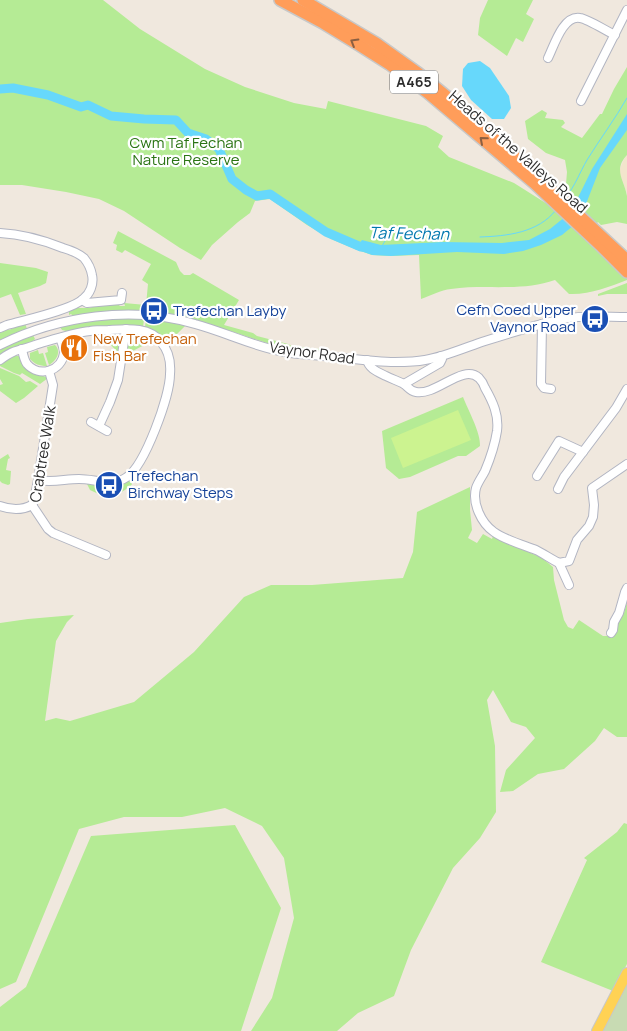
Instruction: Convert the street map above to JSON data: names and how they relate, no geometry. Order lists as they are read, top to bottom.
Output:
{
  "streets": {
    "highway": ["A465", "Heads of the Valleys Road"],
    "street": ["Vaynor Road", "Crabtree Walk"]
  },
  "water": ["Taf Fechan"],
  "parks": ["Cwm Taf Fechan Nature Reserve"],
  "places": {
    "bus stop": ["Trefechan Layby", "Cefn Coed Upper Vaynor Road", "Trefechan Birchway Steps"],
    "restaurant": ["New Trefechan Fish Bar"]
  }
}
